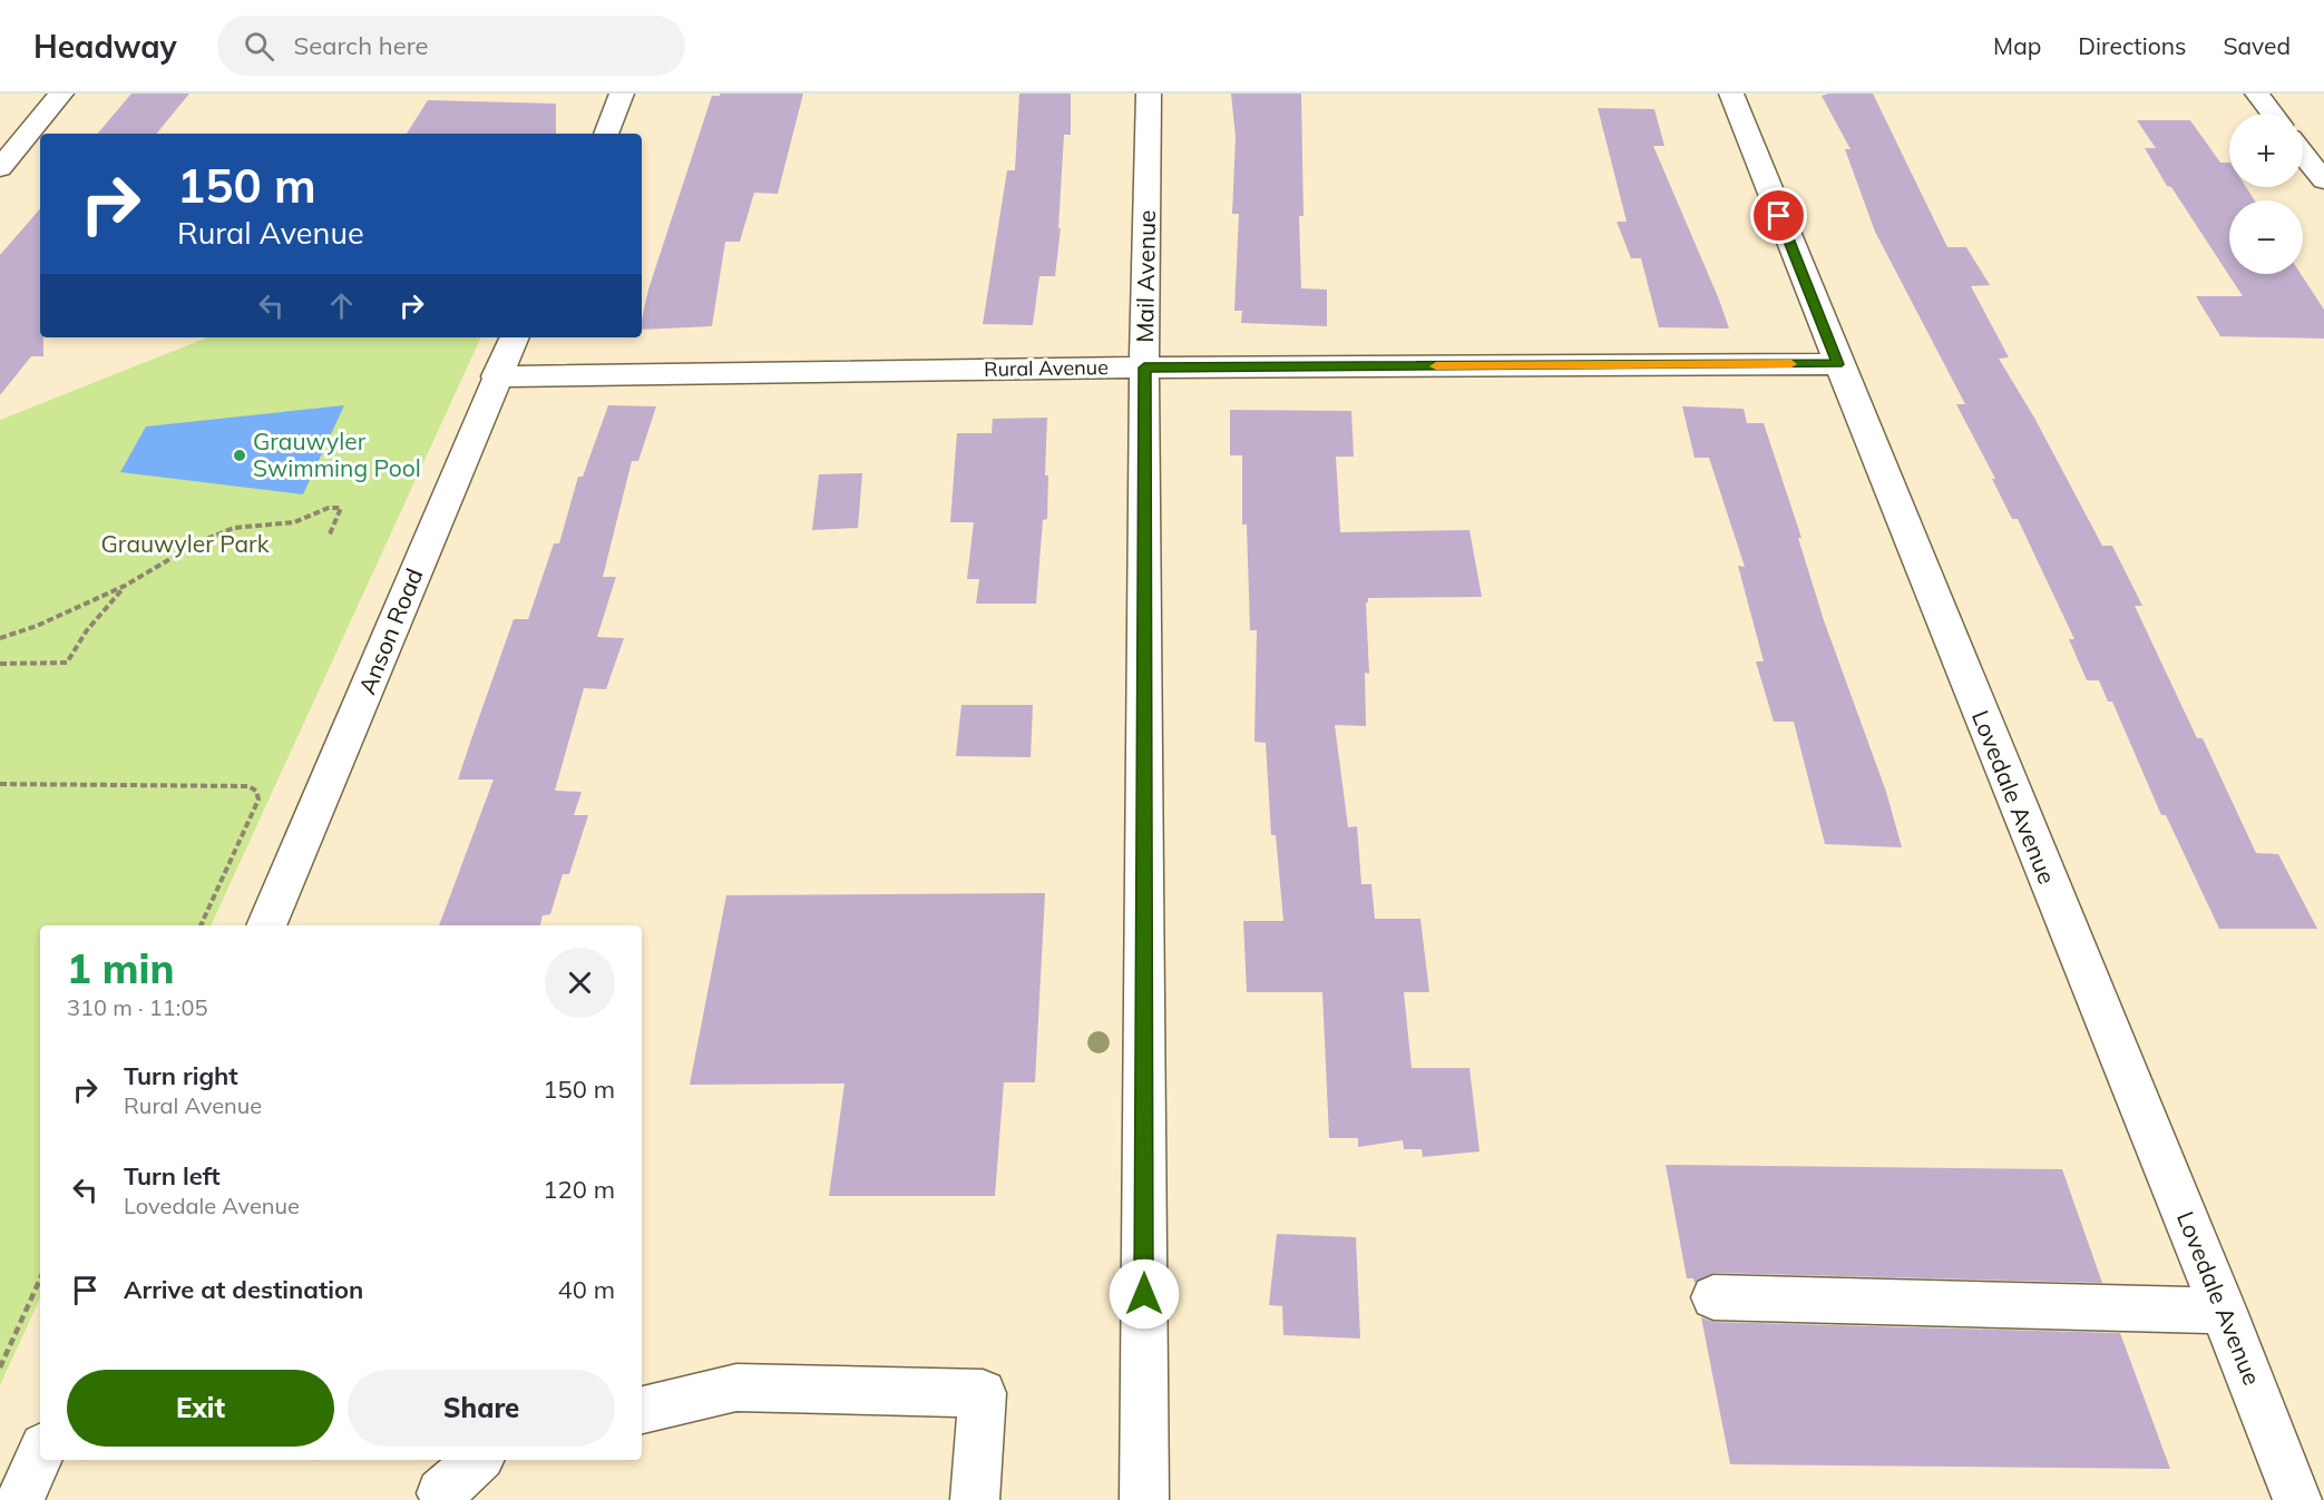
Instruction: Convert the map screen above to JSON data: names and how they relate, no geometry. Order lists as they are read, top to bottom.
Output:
{
  "streets": {
    "street": [
      "Mail Avenue",
      "Rural Avenue",
      "Anson Road",
      "Lovedale Avenue"
    ]
  },
  "crossings": [
    ["Mail Avenue", "Rural Avenue"],
    ["Rural Avenue", "Anson Road"],
    ["Rural Avenue", "Lovedale Avenue"]
  ],
  "parks": ["Grauwyler Park"],
  "places": ["Grauwyler Swimming Pool"],
  "page": {
    "header": "Headway",
    "search": "Search here",
    "nav": ["Map", "Directions", "Saved"],
    "map_buttons": ["+", "−"],
    "turn": ["150 m", "Rural Avenue"],
    "heading": ["1 min", "310 m · 11:05"],
    "list": [
      {
        "name": "Turn right",
        "note": "Rural Avenue",
        "value": "150 m"
      },
      {
        "name": "Turn left",
        "note": "Lovedale Avenue",
        "value": "120 m"
      },
      {
        "name": "Arrive at destination",
        "value": "40 m"
      }
    ],
    "buttons": ["Exit", "Share"]
  }
}
